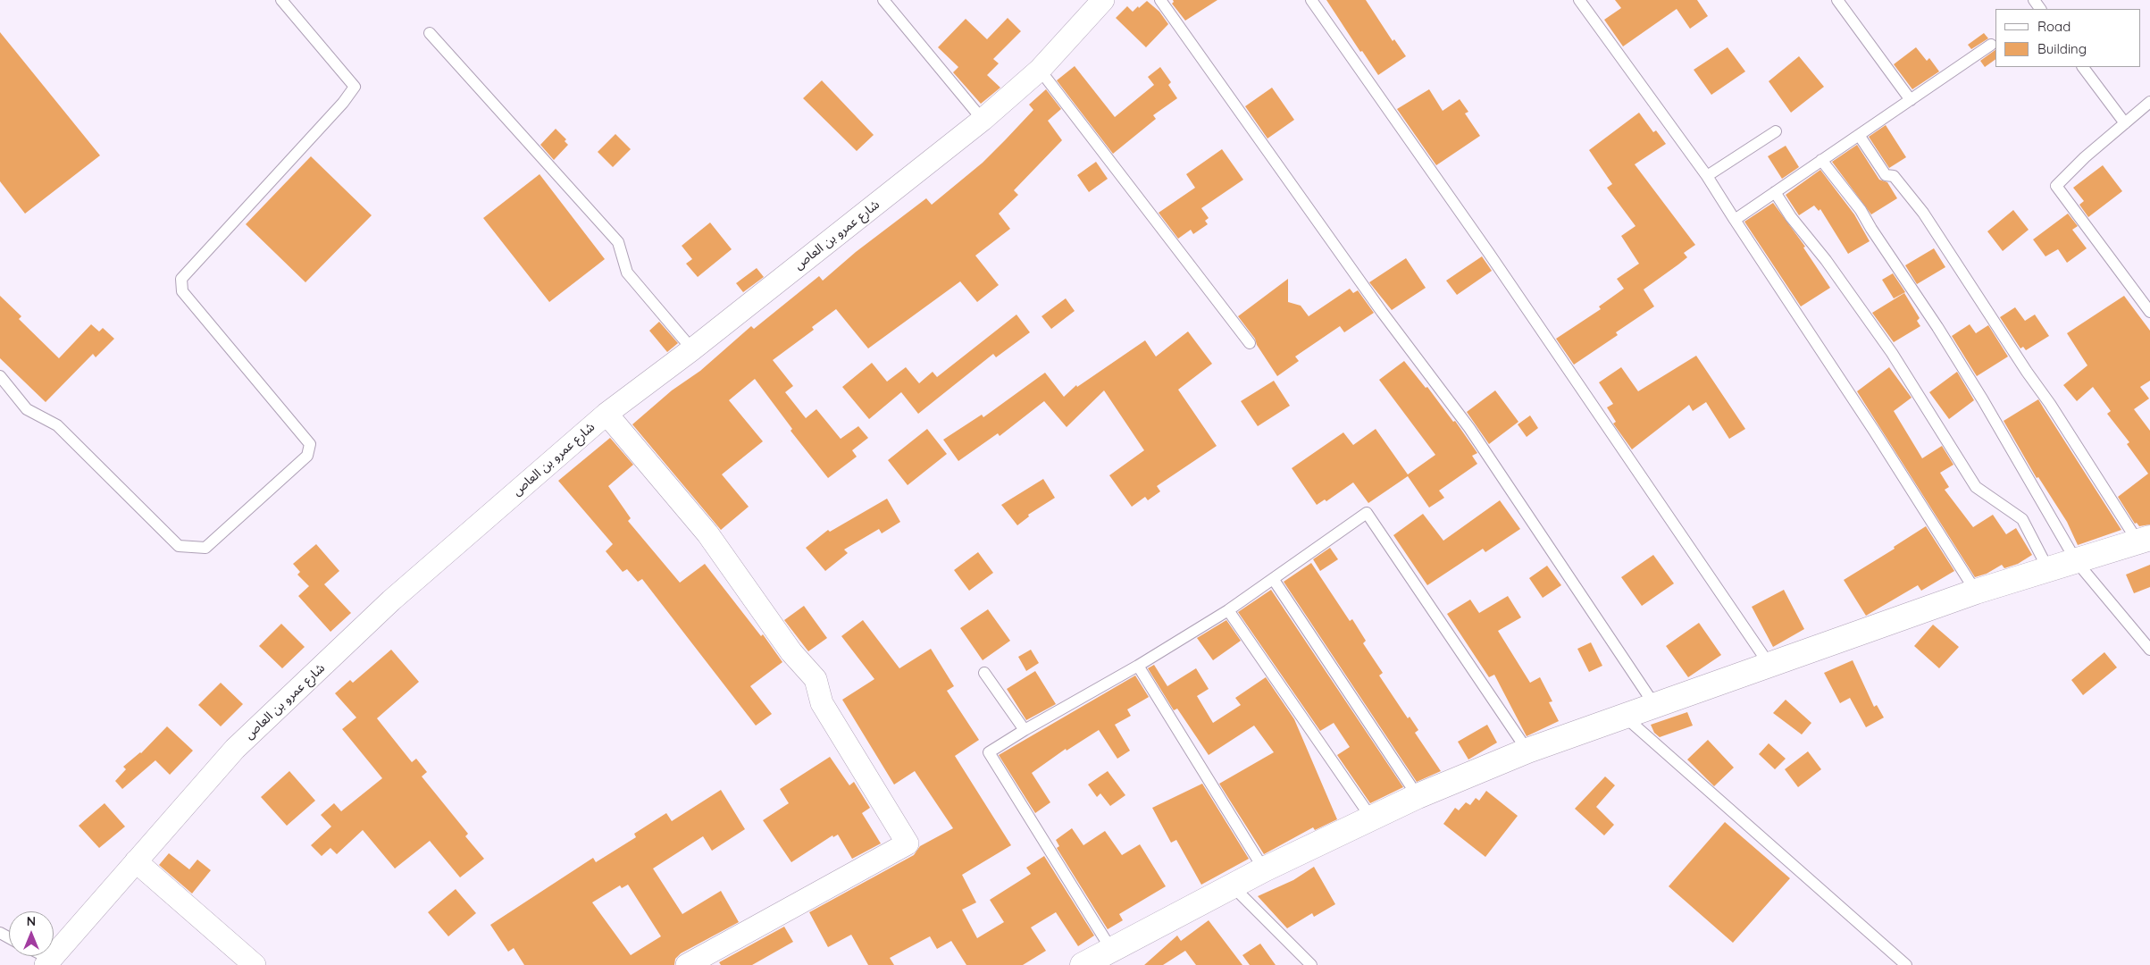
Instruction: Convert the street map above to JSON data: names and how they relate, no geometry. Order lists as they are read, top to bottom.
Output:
{
  "streets": {
    "street": ["شارع عمرو بن العاص"]
  },
  "legend": ["Road", "Building"],
  "north": "top"
}
